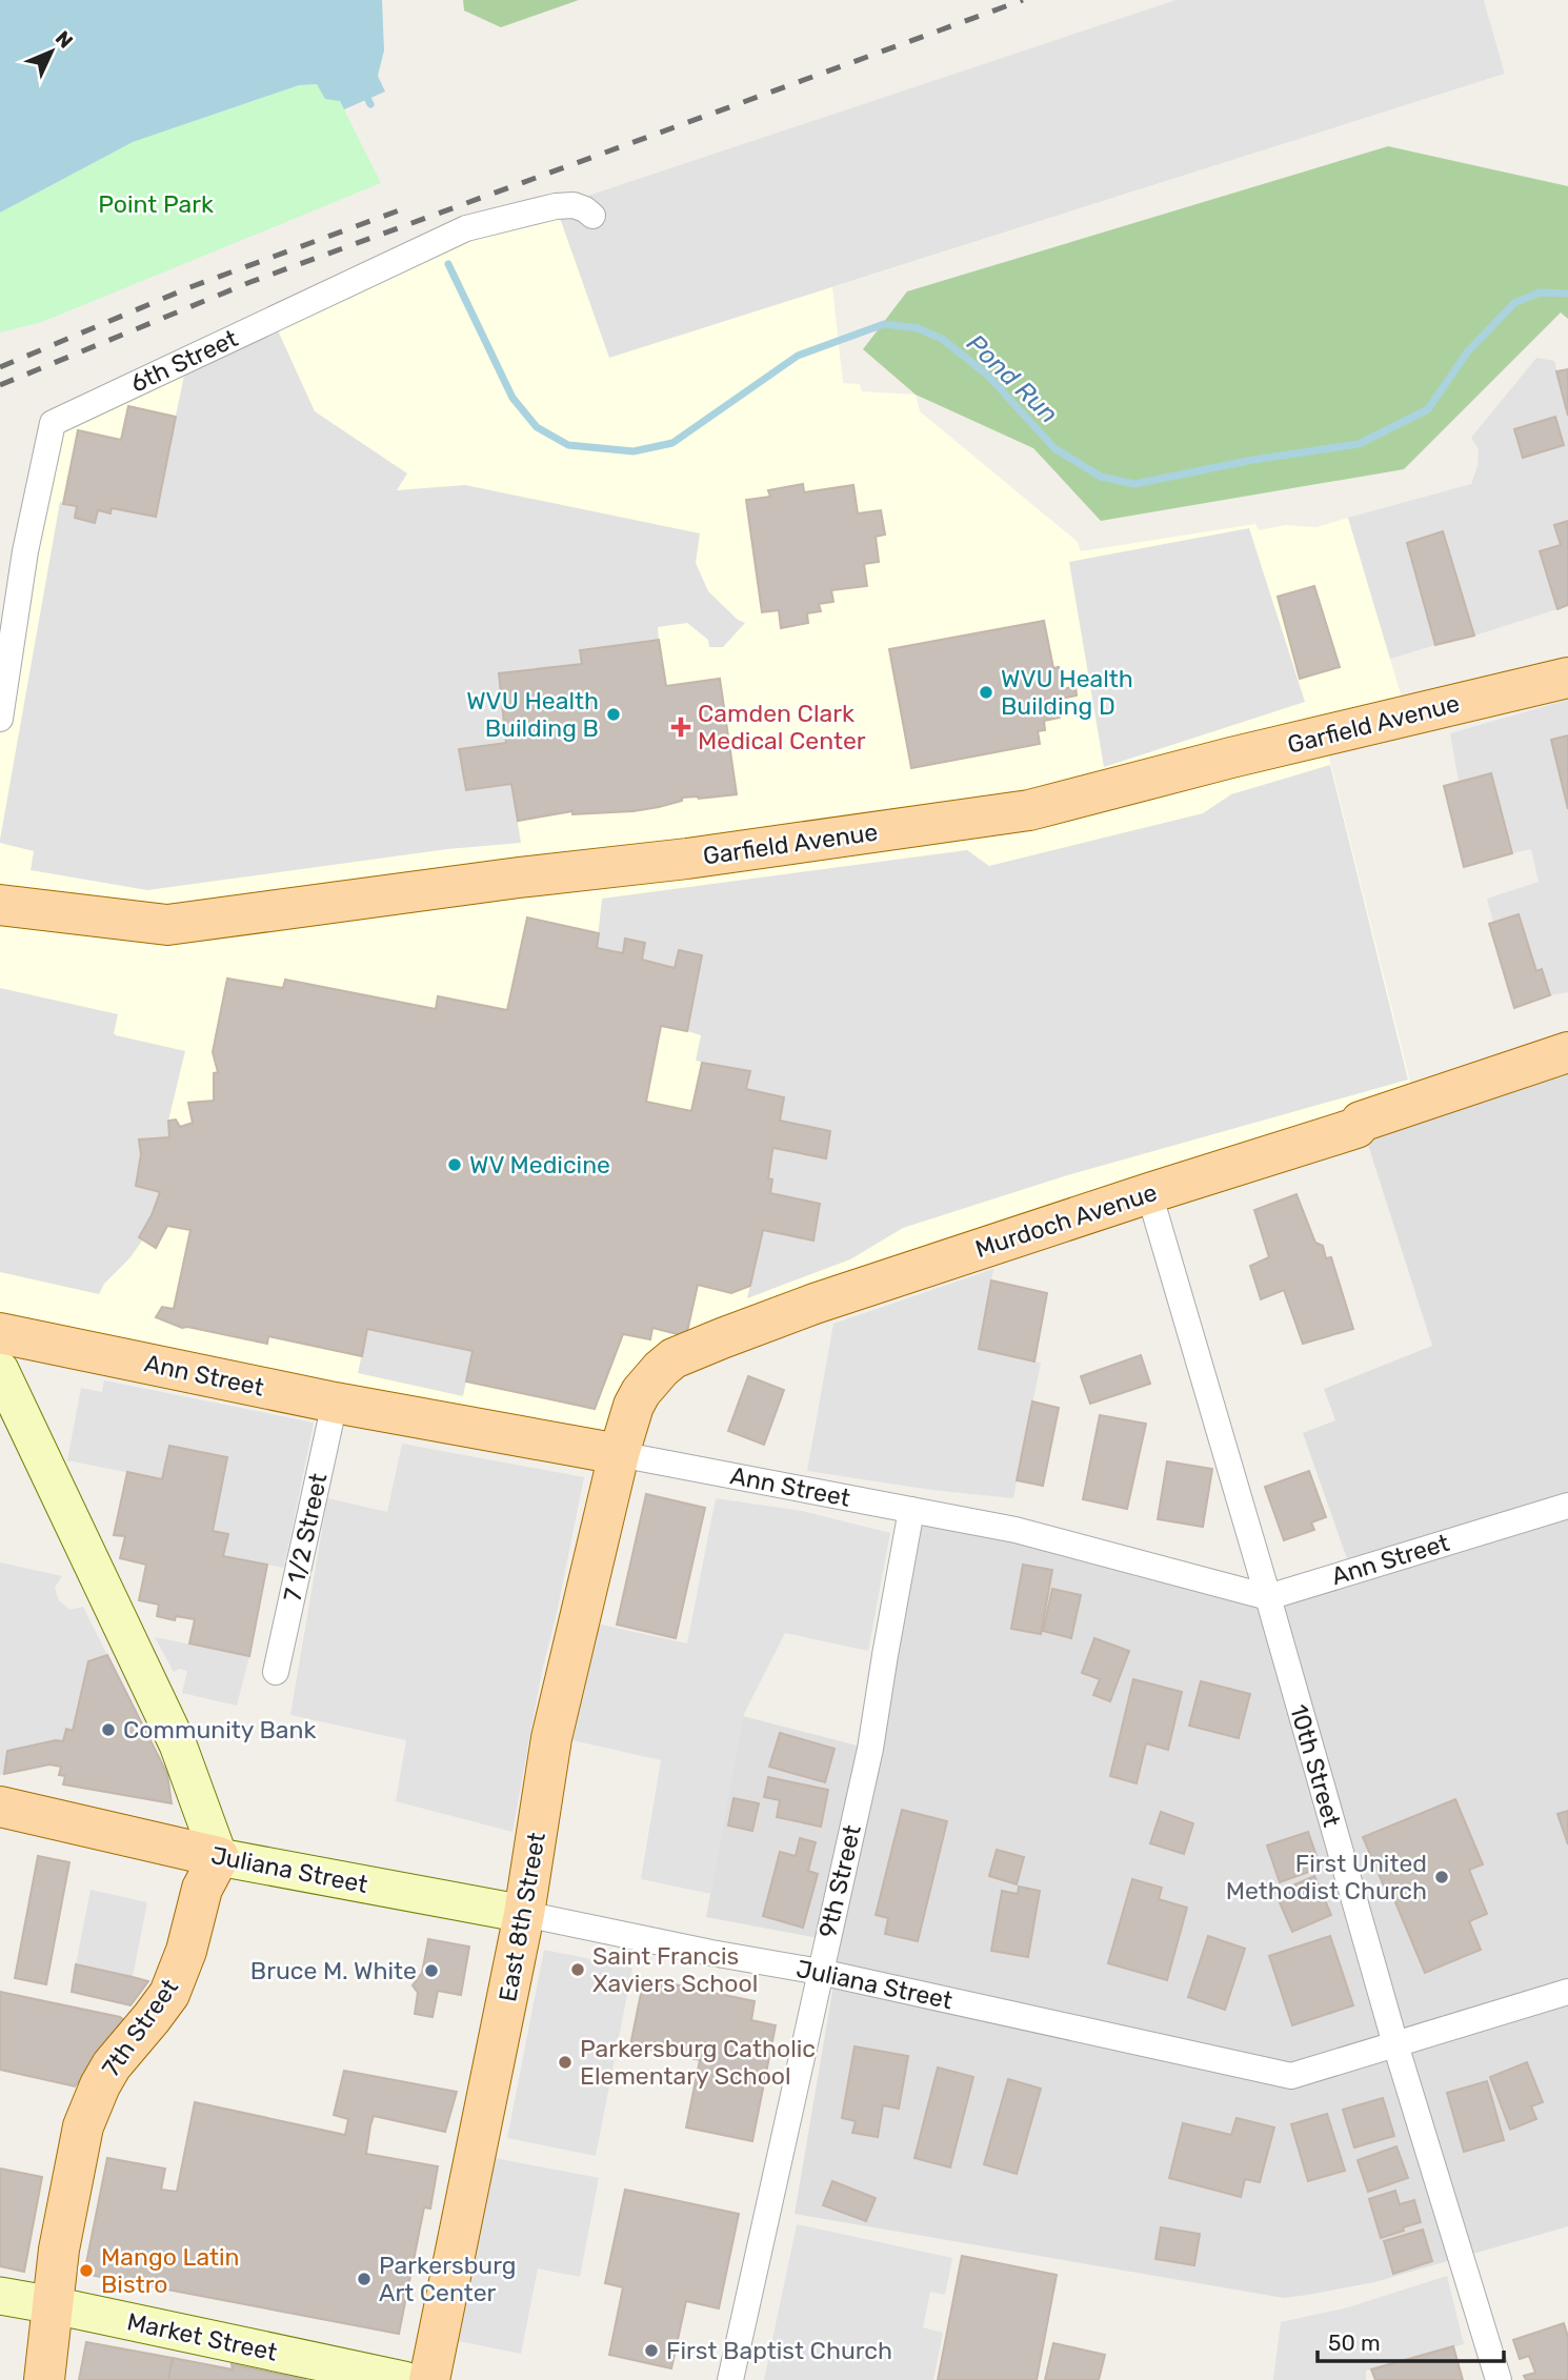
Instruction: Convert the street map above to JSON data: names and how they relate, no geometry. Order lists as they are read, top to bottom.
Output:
{
  "streets": {
    "main road": [
      "Garfield Avenue",
      "Murdoch Avenue",
      "Ann Street",
      "Juliana Street",
      "East 8th Street",
      "7th Street",
      "Market Street"
    ],
    "street": [
      "6th Street",
      "7 1/2 Street",
      "10th Street",
      "9th Street"
    ]
  },
  "crossings": [
    ["Murdoch Avenue", "Ann Street"],
    ["Murdoch Avenue", "10th Street"],
    ["Murdoch Avenue", "East 8th Street"],
    ["Ann Street", "7 1/2 Street"],
    ["Ann Street", "10th Street"],
    ["Ann Street", "9th Street"],
    ["Ann Street", "East 8th Street"],
    ["10th Street", "Juliana Street"],
    ["Juliana Street", "9th Street"],
    ["Juliana Street", "East 8th Street"],
    ["Juliana Street", "7th Street"],
    ["7th Street", "Market Street"]
  ],
  "water": ["Pond Run"],
  "parks": ["Point Park"],
  "places": {
    "other": [
      "WVU Health Building D",
      "WVU Health Building B",
      "WV Medicine",
      "Community Bank",
      "First United Methodist Church",
      "Saint Francis Xaviers School",
      "Bruce M. White",
      "Parkersburg Catholic Elementary School",
      "Mango Latin Bistro",
      "Parkersburg Art Center",
      "First Baptist Church"
    ],
    "health": ["Camden Clark Medical Center"]
  },
  "scale_bar": "50 m",
  "north": "top right"
}
